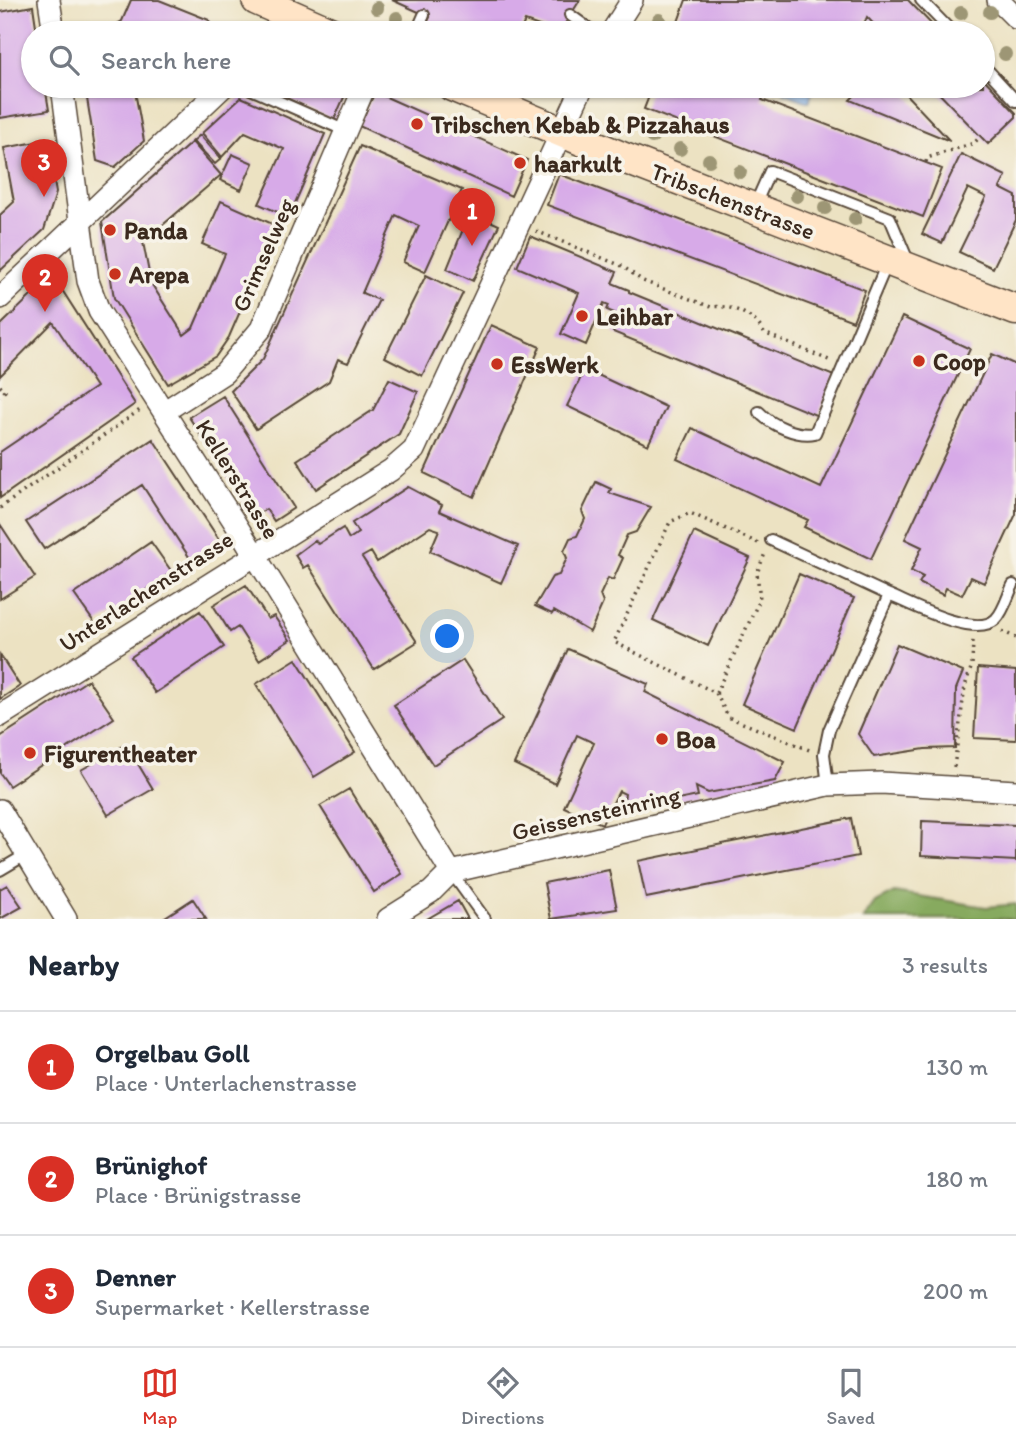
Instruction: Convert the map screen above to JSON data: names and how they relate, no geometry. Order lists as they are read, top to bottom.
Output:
{
  "streets": {
    "street": [
      "Tribschenstrasse",
      "Grimselweg",
      "Kellerstrasse",
      "Unterlachenstrasse",
      "Geissensteinring"
    ]
  },
  "crossings": [
    ["Tribschenstrasse", "Unterlachenstrasse"],
    ["Grimselweg", "Kellerstrasse"],
    ["Kellerstrasse", "Unterlachenstrasse"],
    ["Kellerstrasse", "Geissensteinring"]
  ],
  "places": [
    "Tribschen Kebab & Pizzahaus",
    "haarkult",
    "Panda",
    "Arepa",
    "Leihbar",
    "Coop",
    "EssWerk",
    "Boa",
    "Figurentheater"
  ],
  "page": {
    "search": "Search here",
    "pins": ["3", "1", "2"],
    "heading": ["Nearby", "3 results"],
    "list": [
      {
        "mark": "1",
        "name": "Orgelbau Goll",
        "note": "Place · Unterlachenstrasse",
        "value": "130 m"
      },
      {
        "mark": "2",
        "name": "Brünighof",
        "note": "Place · Brünigstrasse",
        "value": "180 m"
      },
      {
        "mark": "3",
        "name": "Denner",
        "note": "Supermarket · Kellerstrasse",
        "value": "200 m"
      }
    ],
    "nav": ["Map", "Directions", "Saved"]
  }
}
